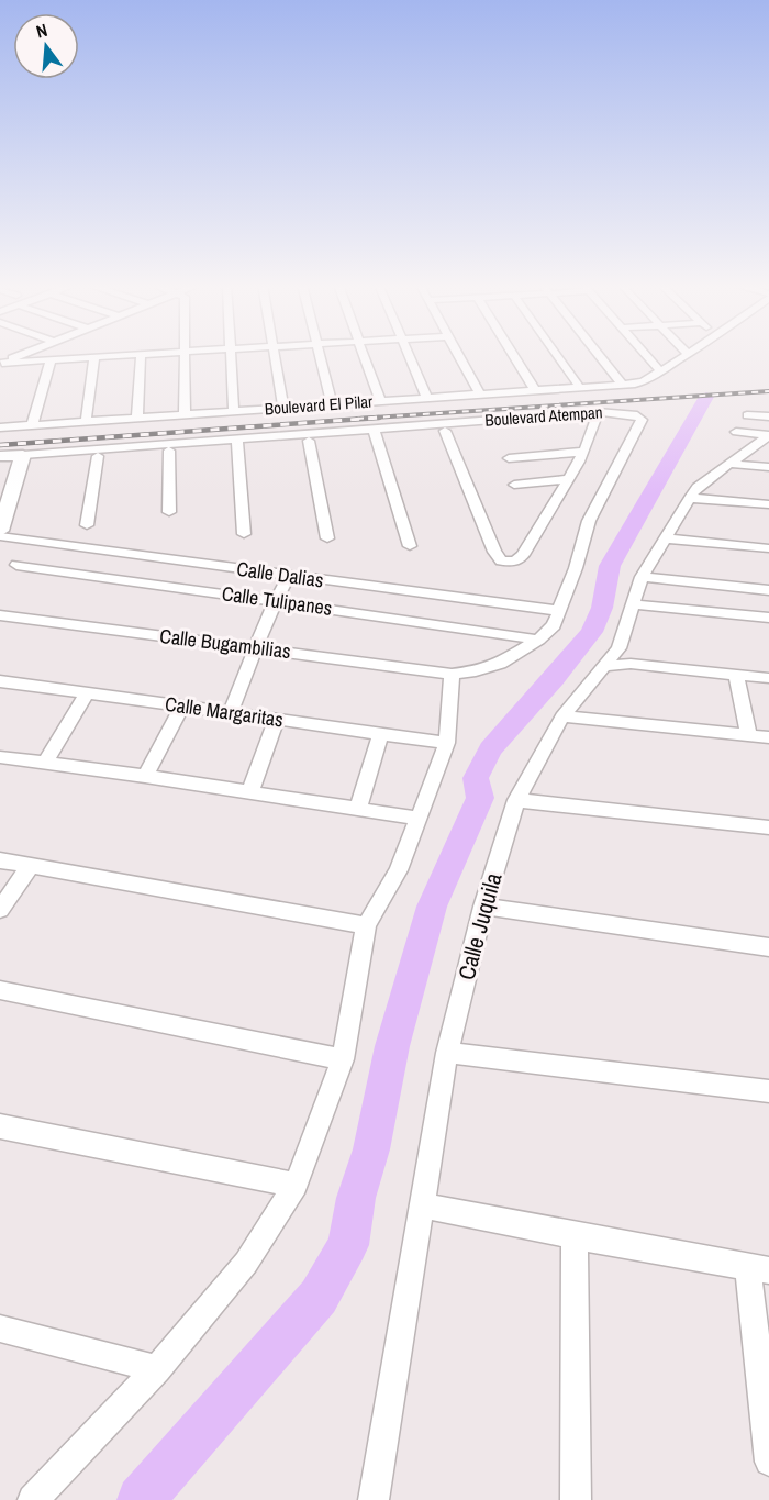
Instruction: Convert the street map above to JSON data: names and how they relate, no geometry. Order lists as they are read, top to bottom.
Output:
{
  "streets": {
    "street": [
      "Boulevard El Pilar",
      "Boulevard Atempan",
      "Calle Dalias",
      "Calle Tulipanes",
      "Calle Bugambilias",
      "Calle Margaritas",
      "Calle Juquila"
    ]
  },
  "crossings": [
    ["Boulevard Atempan", "Calle Bugambilias"],
    ["Calle Dalias", "Calle Bugambilias"],
    ["Calle Tulipanes", "Calle Bugambilias"]
  ],
  "north": "top"
}
